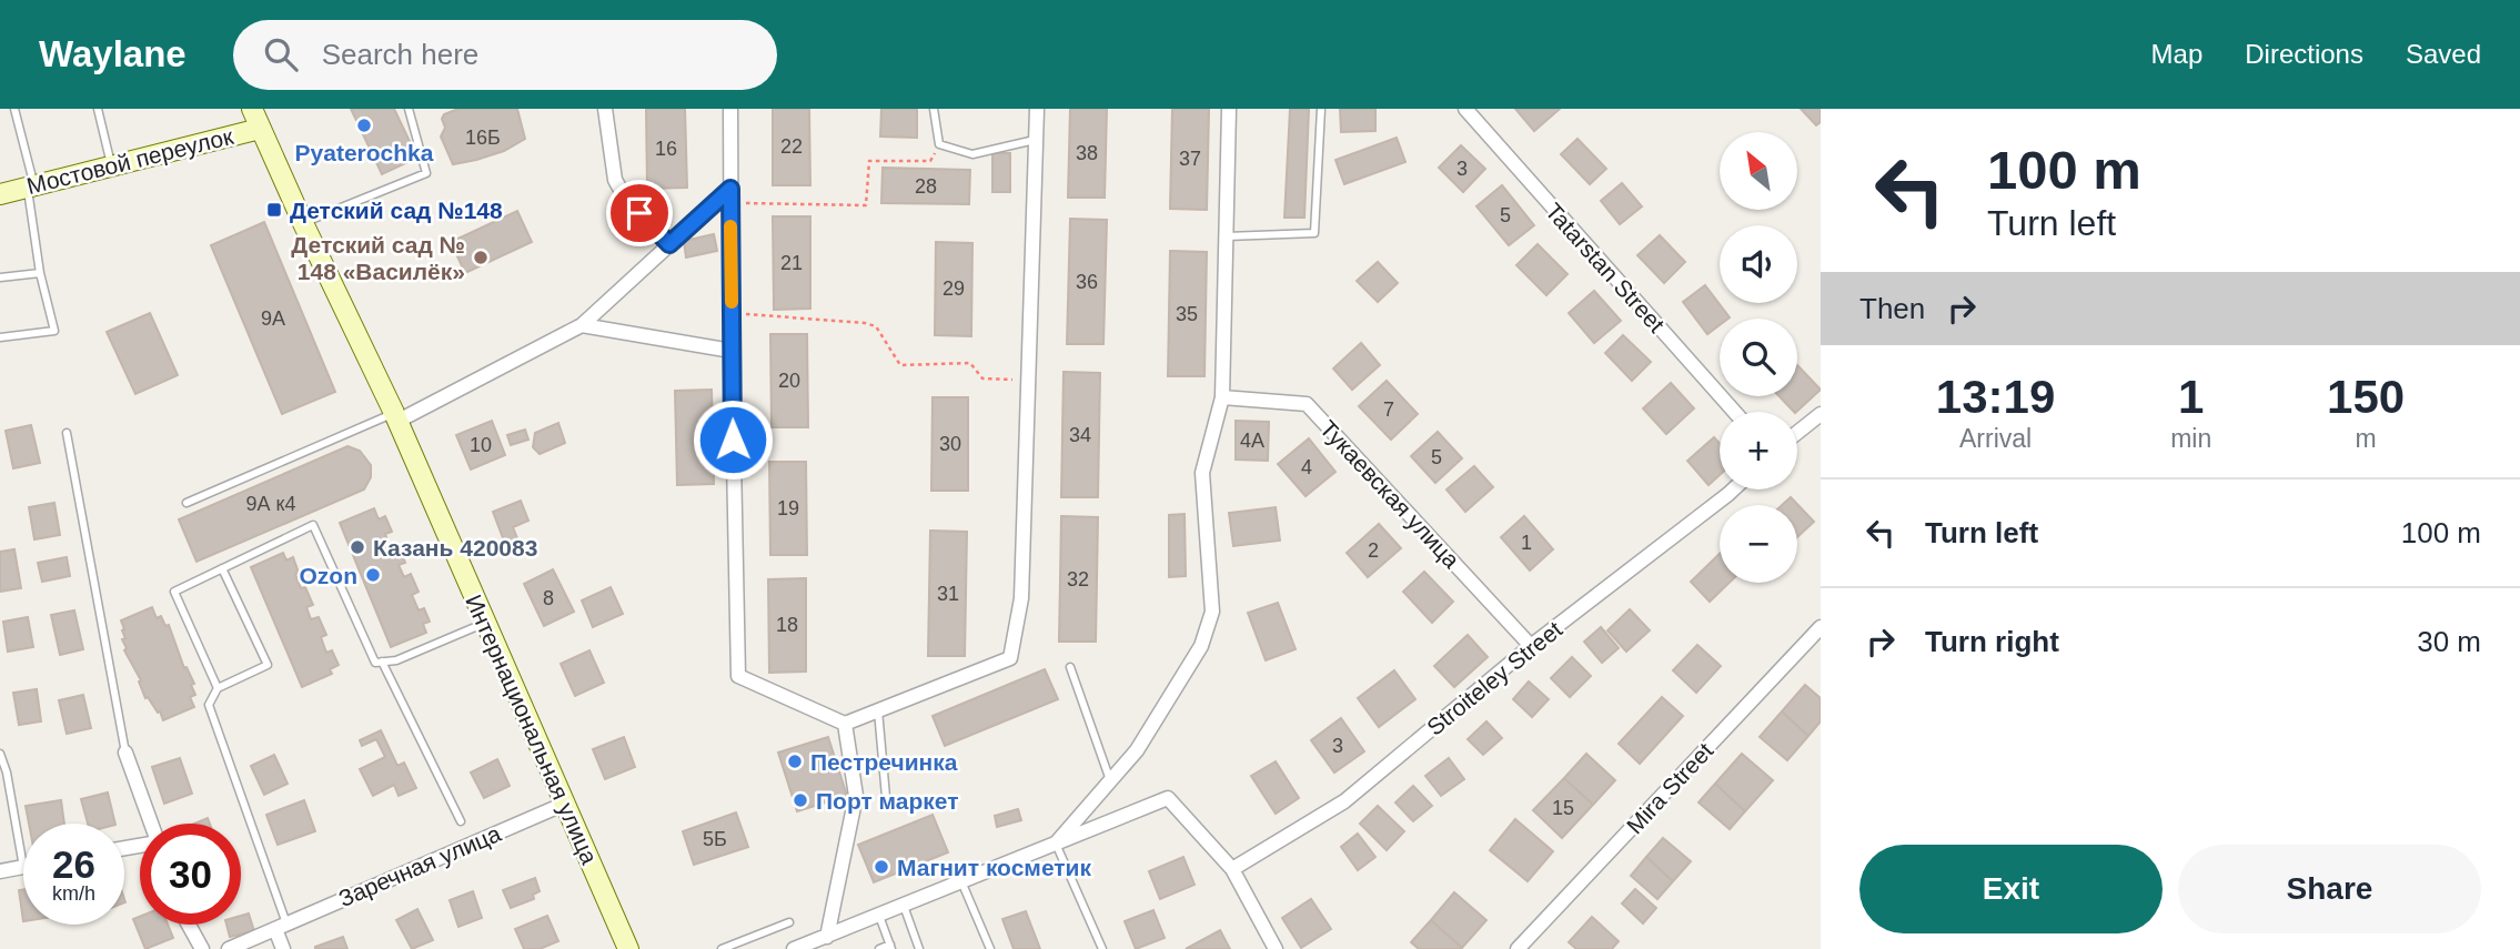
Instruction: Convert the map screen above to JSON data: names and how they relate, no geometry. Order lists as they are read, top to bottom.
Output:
{
  "streets": {
    "street": [
      "Мостовой переулок",
      "Tatarstan Street",
      "Тукаевская улица",
      "Stroiteley Street",
      "Интернациональная улица",
      "Mira Street",
      "Заречная улица"
    ]
  },
  "crossings": [
    ["Мостовой переулок", "Интернациональная улица"],
    ["Тукаевская улица", "Stroiteley Street"],
    ["Интернациональная улица", "Заречная улица"]
  ],
  "places": {
    "other": [
      "Pyaterochka",
      "Детский сад № 148 «Василёк»",
      "Казань 420083",
      "Ozon",
      "Пестречинка",
      "Порт маркет",
      "Магнит косметик"
    ],
    "transit": ["Детский сад №148"]
  },
  "house_numbers": [
    "16Б",
    "22",
    "16",
    "38",
    "37",
    "3",
    "28",
    "5",
    "21",
    "36",
    "29",
    "35",
    "9А",
    "20",
    "7",
    "34",
    "4А",
    "30",
    "10",
    "5",
    "4",
    "9А к4",
    "19",
    "1",
    "2",
    "32",
    "31",
    "8",
    "18",
    "3",
    "15",
    "5Б"
  ],
  "north": "top left",
  "page": {
    "header": "Waylane",
    "search": "Search here",
    "nav": ["Map", "Directions", "Saved"],
    "turn": ["100 m", "Turn left"],
    "map_buttons": ["+", "−"],
    "then": "Then",
    "eta": [
      "13:19",
      "Arrival",
      "1",
      "min",
      "150",
      "m"
    ],
    "list": [
      {
        "name": "Turn left",
        "value": "100 m"
      },
      {
        "name": "Turn right",
        "value": "30 m"
      }
    ],
    "speed": "26 km/h",
    "limit": "30",
    "buttons": ["Exit", "Share"]
  }
}
